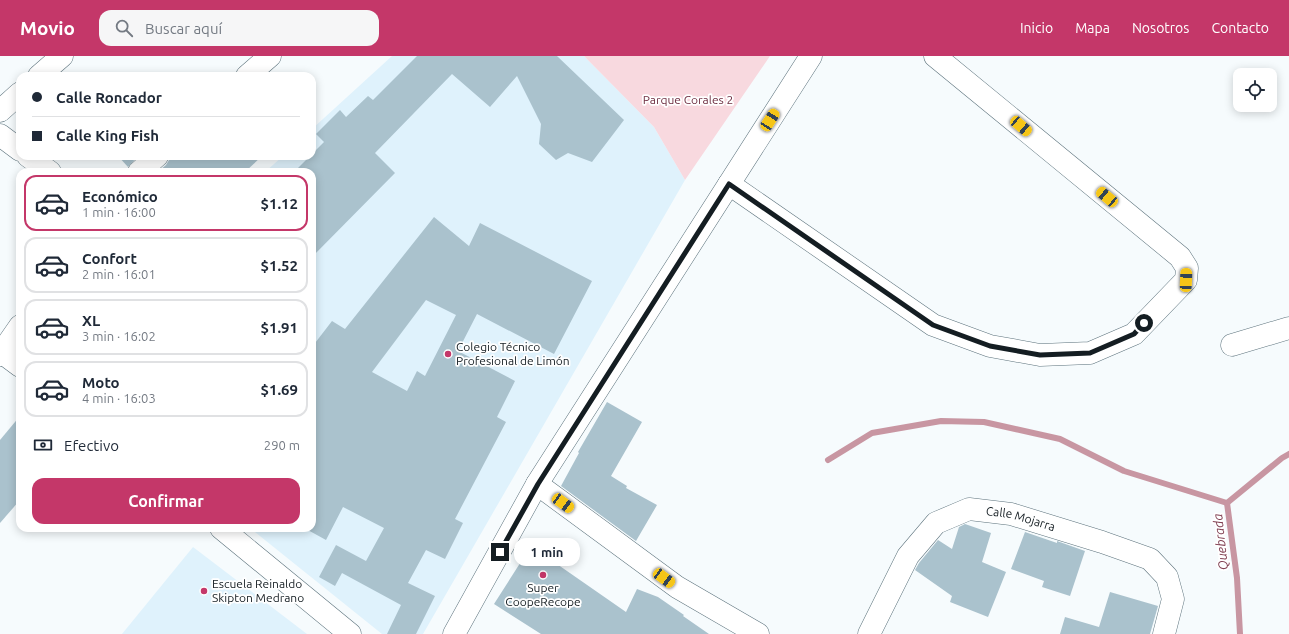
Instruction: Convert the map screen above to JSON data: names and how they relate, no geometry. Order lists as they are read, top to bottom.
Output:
{
  "streets": {
    "street": ["Calle Mojarra"]
  },
  "water": ["Quebrada"],
  "parks": ["Parque Corales 2"],
  "places": ["Colegio Técnico Profesional de Limón", "Super CoopeRecope", "Escuela Reinaldo Skipton Medrano"],
  "page": {
    "header": "Movio",
    "search": "Buscar aquí",
    "nav": [
      "Inicio",
      "Mapa",
      "Nosotros",
      "Contacto"
    ],
    "banner": ["Calle Roncador", "Calle King Fish"],
    "list": [
      {
        "name": "Económico",
        "note": "1 min · 16:00",
        "value": "$1.12"
      },
      {
        "name": "Confort",
        "note": "2 min · 16:01",
        "value": "$1.52"
      },
      {
        "name": "XL",
        "note": "3 min · 16:02",
        "value": "$1.91"
      },
      {
        "name": "Moto",
        "note": "4 min · 16:03",
        "value": "$1.69"
      }
    ],
    "pay": ["Efectivo", "290 m"],
    "buttons": "Confirmar",
    "bubble": "1 min"
  }
}
